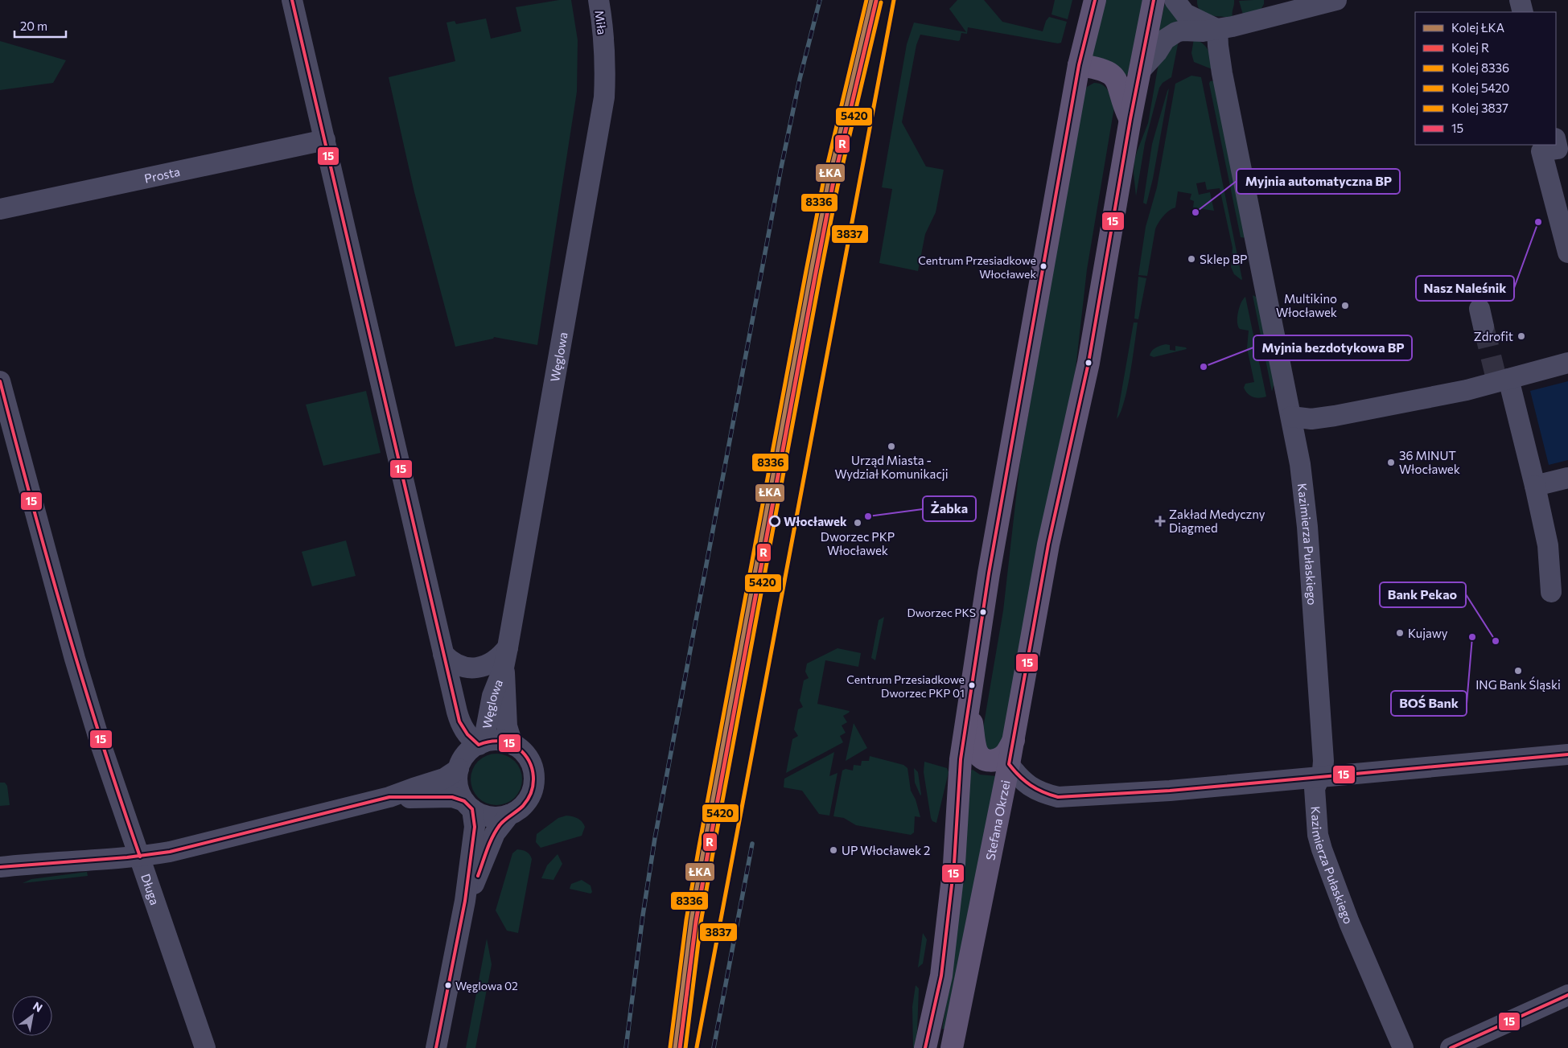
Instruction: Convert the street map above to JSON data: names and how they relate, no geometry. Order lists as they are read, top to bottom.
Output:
{
  "streets": {
    "main road": ["Stefana Okrzei"],
    "street": [
      "Miła",
      "Prosta",
      "Węglowa",
      "Kazimierza Pułaskiego",
      "Długa"
    ]
  },
  "crossings": [
    ["Miła", "Węglowa"]
  ],
  "places": {
    "other": [
      "Myjnia automatyczna BP",
      "Nasz Naleśnik",
      "Sklep BP",
      "Centrum Przesiadkowe Włocławek",
      "Multikino Włocławek",
      "Zdrofit",
      "Myjnia bezdotykowa BP",
      "Urząd Miasta - Wydział Komunikacji",
      "36 MINUT Włocławek",
      "Żabka",
      "Włocławek",
      "Dworzec PKP Włocławek",
      "Dworzec PKS",
      "Kujawy",
      "BOŚ Bank",
      "Bank Pekao",
      "ING Bank Śląski",
      "Centrum Przesiadkowe Dworzec PKP 01",
      "UP Włocławek 2",
      "Węglowa 02"
    ],
    "health": ["Zakład Medyczny Diagmed"]
  },
  "lines": [
    "rail line ŁKA",
    "rail line 8336",
    "rail line 3837",
    "transit line 15",
    "rail line R",
    "rail line 5420"
  ],
  "legend": [
    "Kolej ŁKA",
    "Kolej R",
    "Kolej 8336",
    "Kolej 5420",
    "Kolej 3837",
    "15"
  ],
  "scale_bar": "20 m",
  "north": "top right"
}
